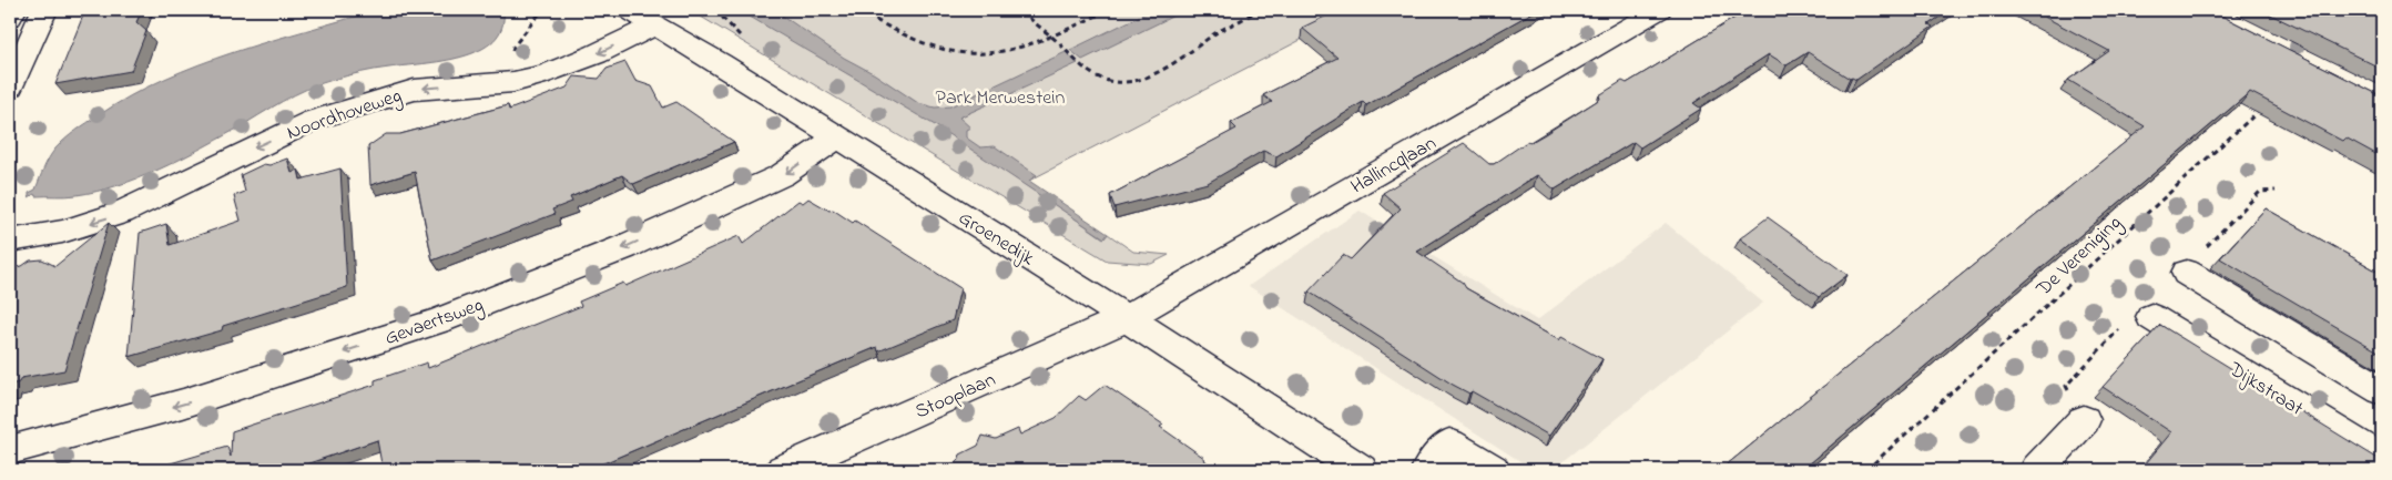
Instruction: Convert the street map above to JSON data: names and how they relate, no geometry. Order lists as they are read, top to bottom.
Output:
{
  "streets": {
    "street": [
      "Noordhoveweg",
      "Hallincqlaan",
      "Groenedijk",
      "Gevaertsweg",
      "Dijkstraat",
      "Stooplaan"
    ],
    "path": ["De Vereniging"]
  },
  "crossings": [
    ["Noordhoveweg", "Groenedijk"],
    ["Hallincqlaan", "Groenedijk"],
    ["Hallincqlaan", "Stooplaan"],
    ["Groenedijk", "Gevaertsweg"],
    ["Groenedijk", "Stooplaan"]
  ],
  "one_way": ["Noordhoveweg", "Gevaertsweg"],
  "parks": ["Park Merwestein"]
}
